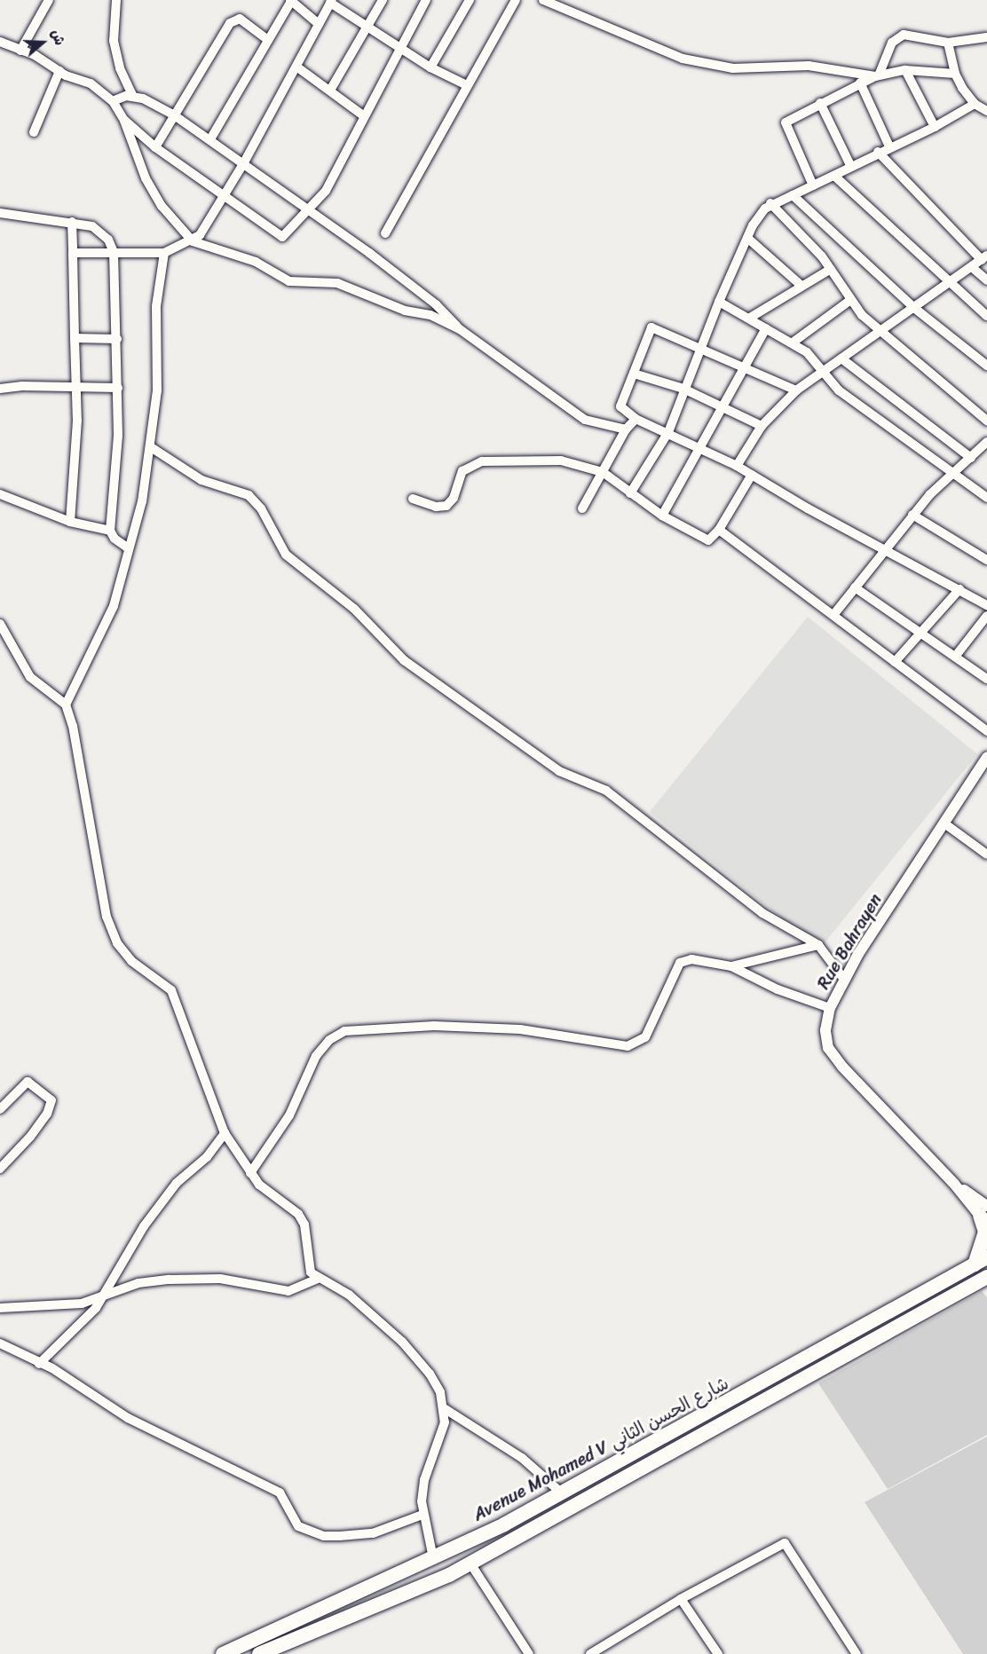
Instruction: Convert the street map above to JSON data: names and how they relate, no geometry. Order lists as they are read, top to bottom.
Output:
{
  "streets": {
    "highway": ["Avenue Mohamed V شارع الحسن الثاني"],
    "street": ["Rue Bahrayen"]
  },
  "north": "right"
}
